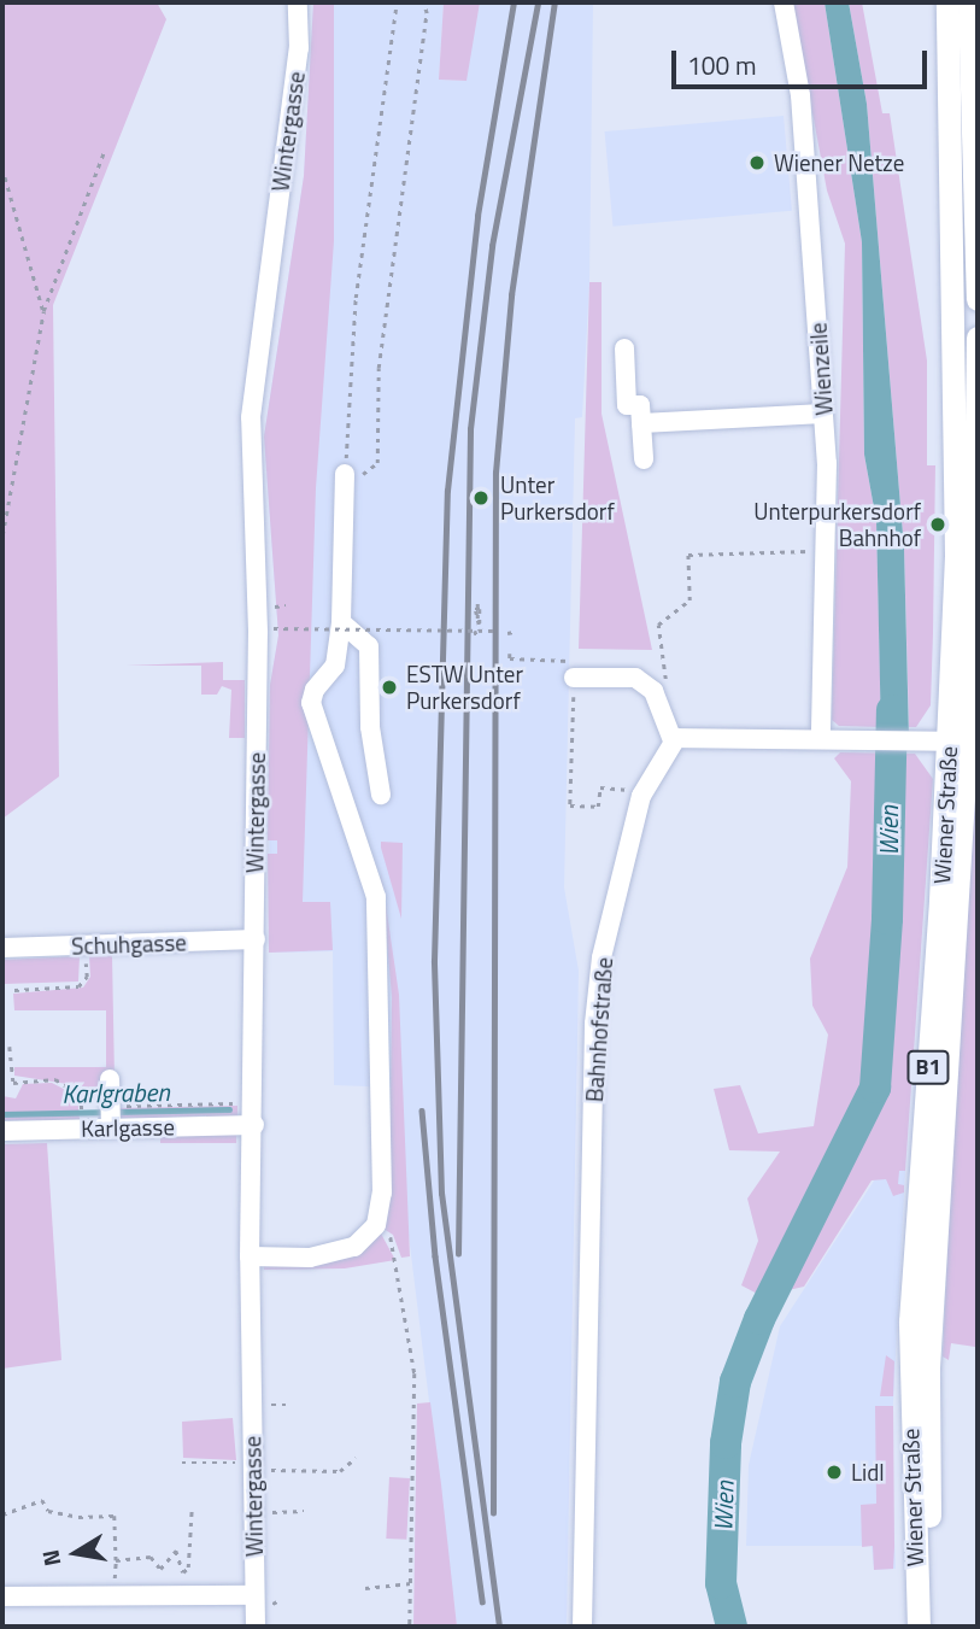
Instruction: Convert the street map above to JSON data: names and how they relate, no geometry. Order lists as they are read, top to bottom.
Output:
{
  "streets": {
    "main road": ["Wiener Straße", "B1"],
    "street": [
      "Wintergasse",
      "Wienzeile",
      "Schuhgasse",
      "Bahnhofstraße",
      "Karlgasse"
    ]
  },
  "crossings": [
    ["Wintergasse", "Schuhgasse"],
    ["Wintergasse", "Karlgasse"]
  ],
  "water": ["Wien", "Karlgraben"],
  "places": [
    "Wiener Netze",
    "Unter Purkersdorf",
    "Unterpurkersdorf Bahnhof",
    "ESTW Unter Purkersdorf",
    "Lidl"
  ],
  "scale_bar": "100 m",
  "north": "left"
}
